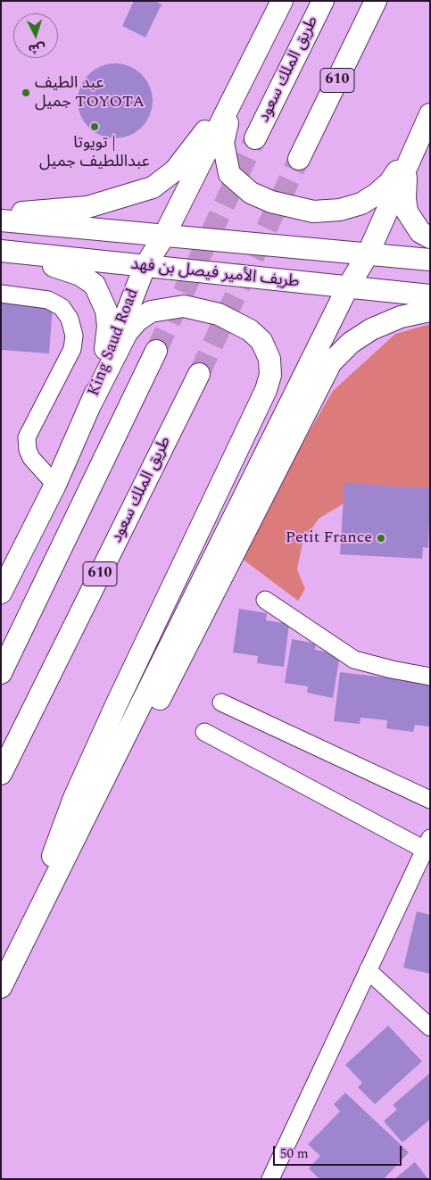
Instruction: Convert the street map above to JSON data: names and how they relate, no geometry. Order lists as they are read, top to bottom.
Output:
{
  "streets": {
    "main road": [
      "طريق الملك سعود",
      "610",
      "طريف الأمير فيصل بن فهد",
      "King Saud Road"
    ]
  },
  "crossings": [
    ["طريف الأمير فيصل بن فهد", "King Saud Road"]
  ],
  "places": ["عبد الطيف جميل TOYOTA", "تويوتا | عبداللطيف جميل", "Petit France"],
  "scale_bar": "50 m",
  "north": "bottom"
}
